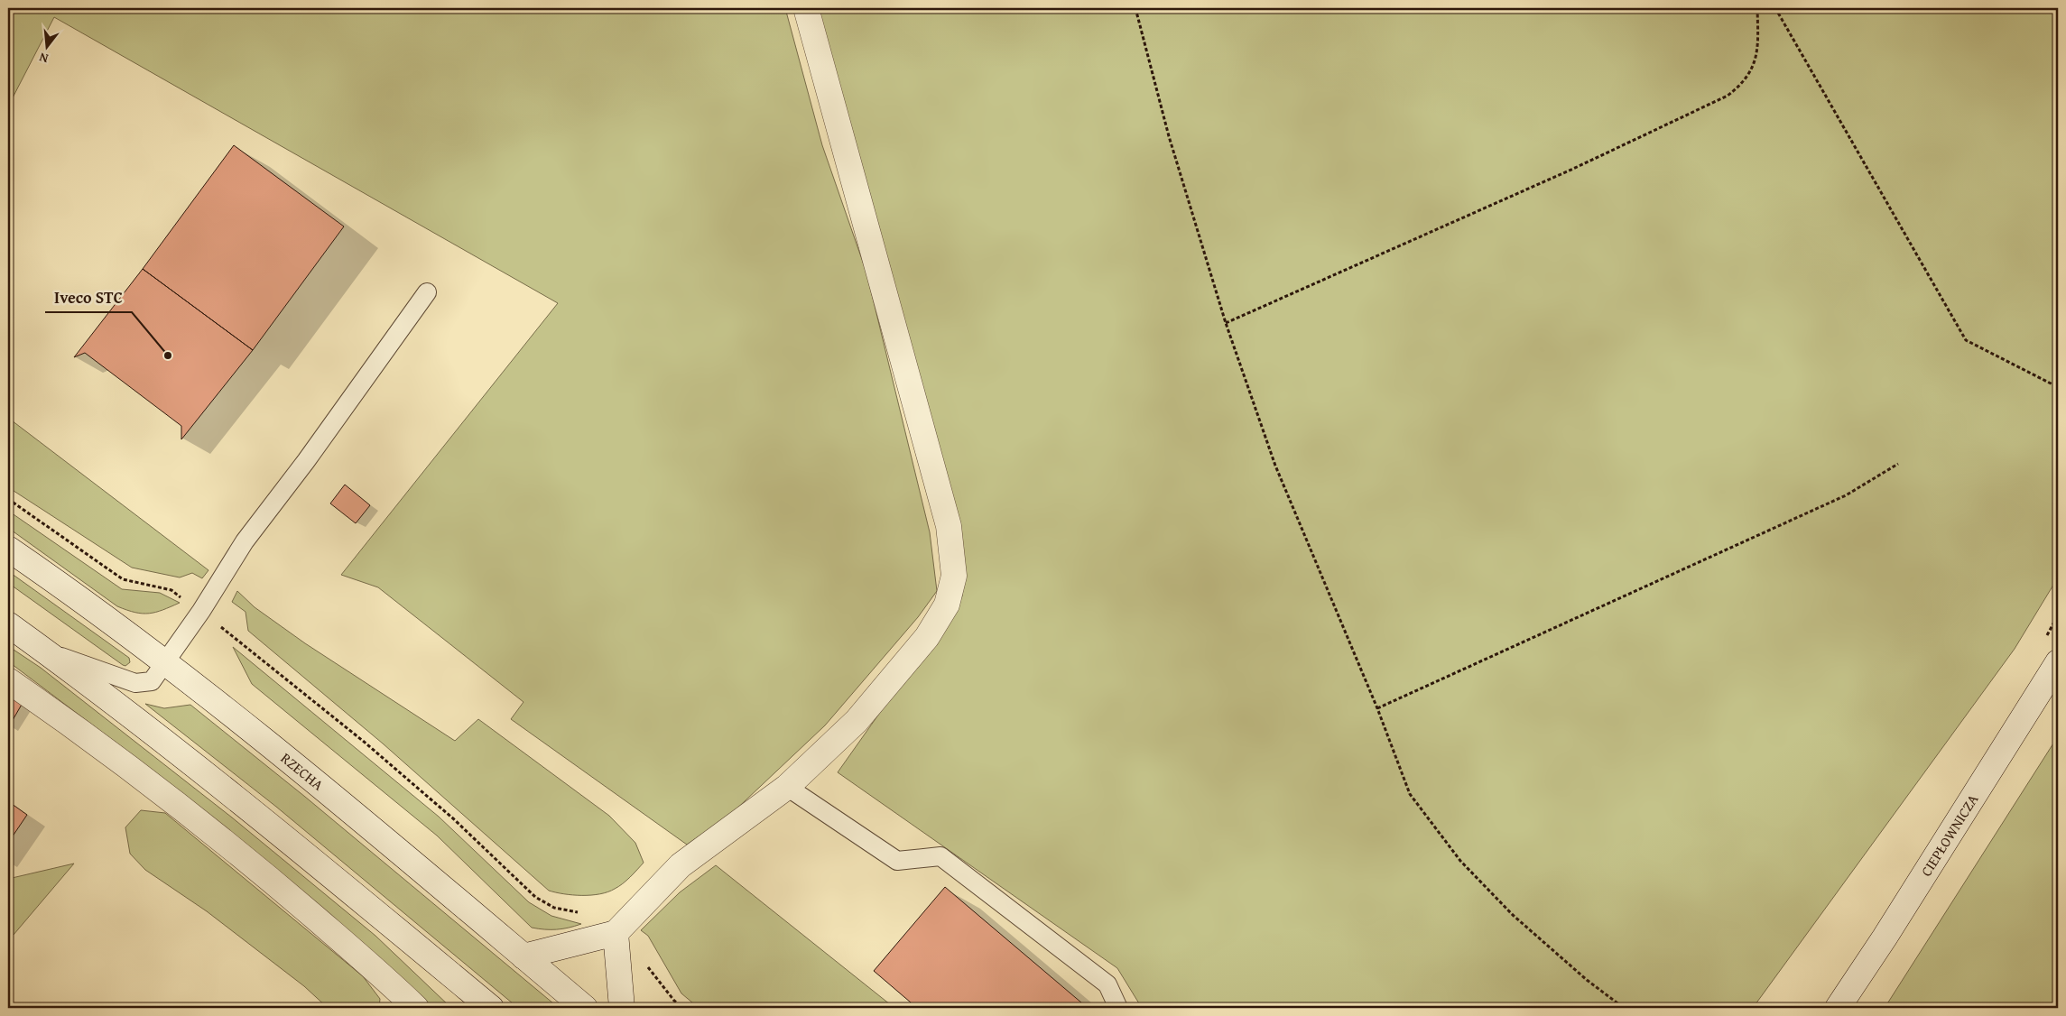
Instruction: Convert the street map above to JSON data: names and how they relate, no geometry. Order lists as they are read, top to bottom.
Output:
{
  "streets": {
    "main road": ["RZECHA", "CIEPŁOWNICZA"]
  },
  "places": ["Iveco STC"],
  "north": "bottom"
}
